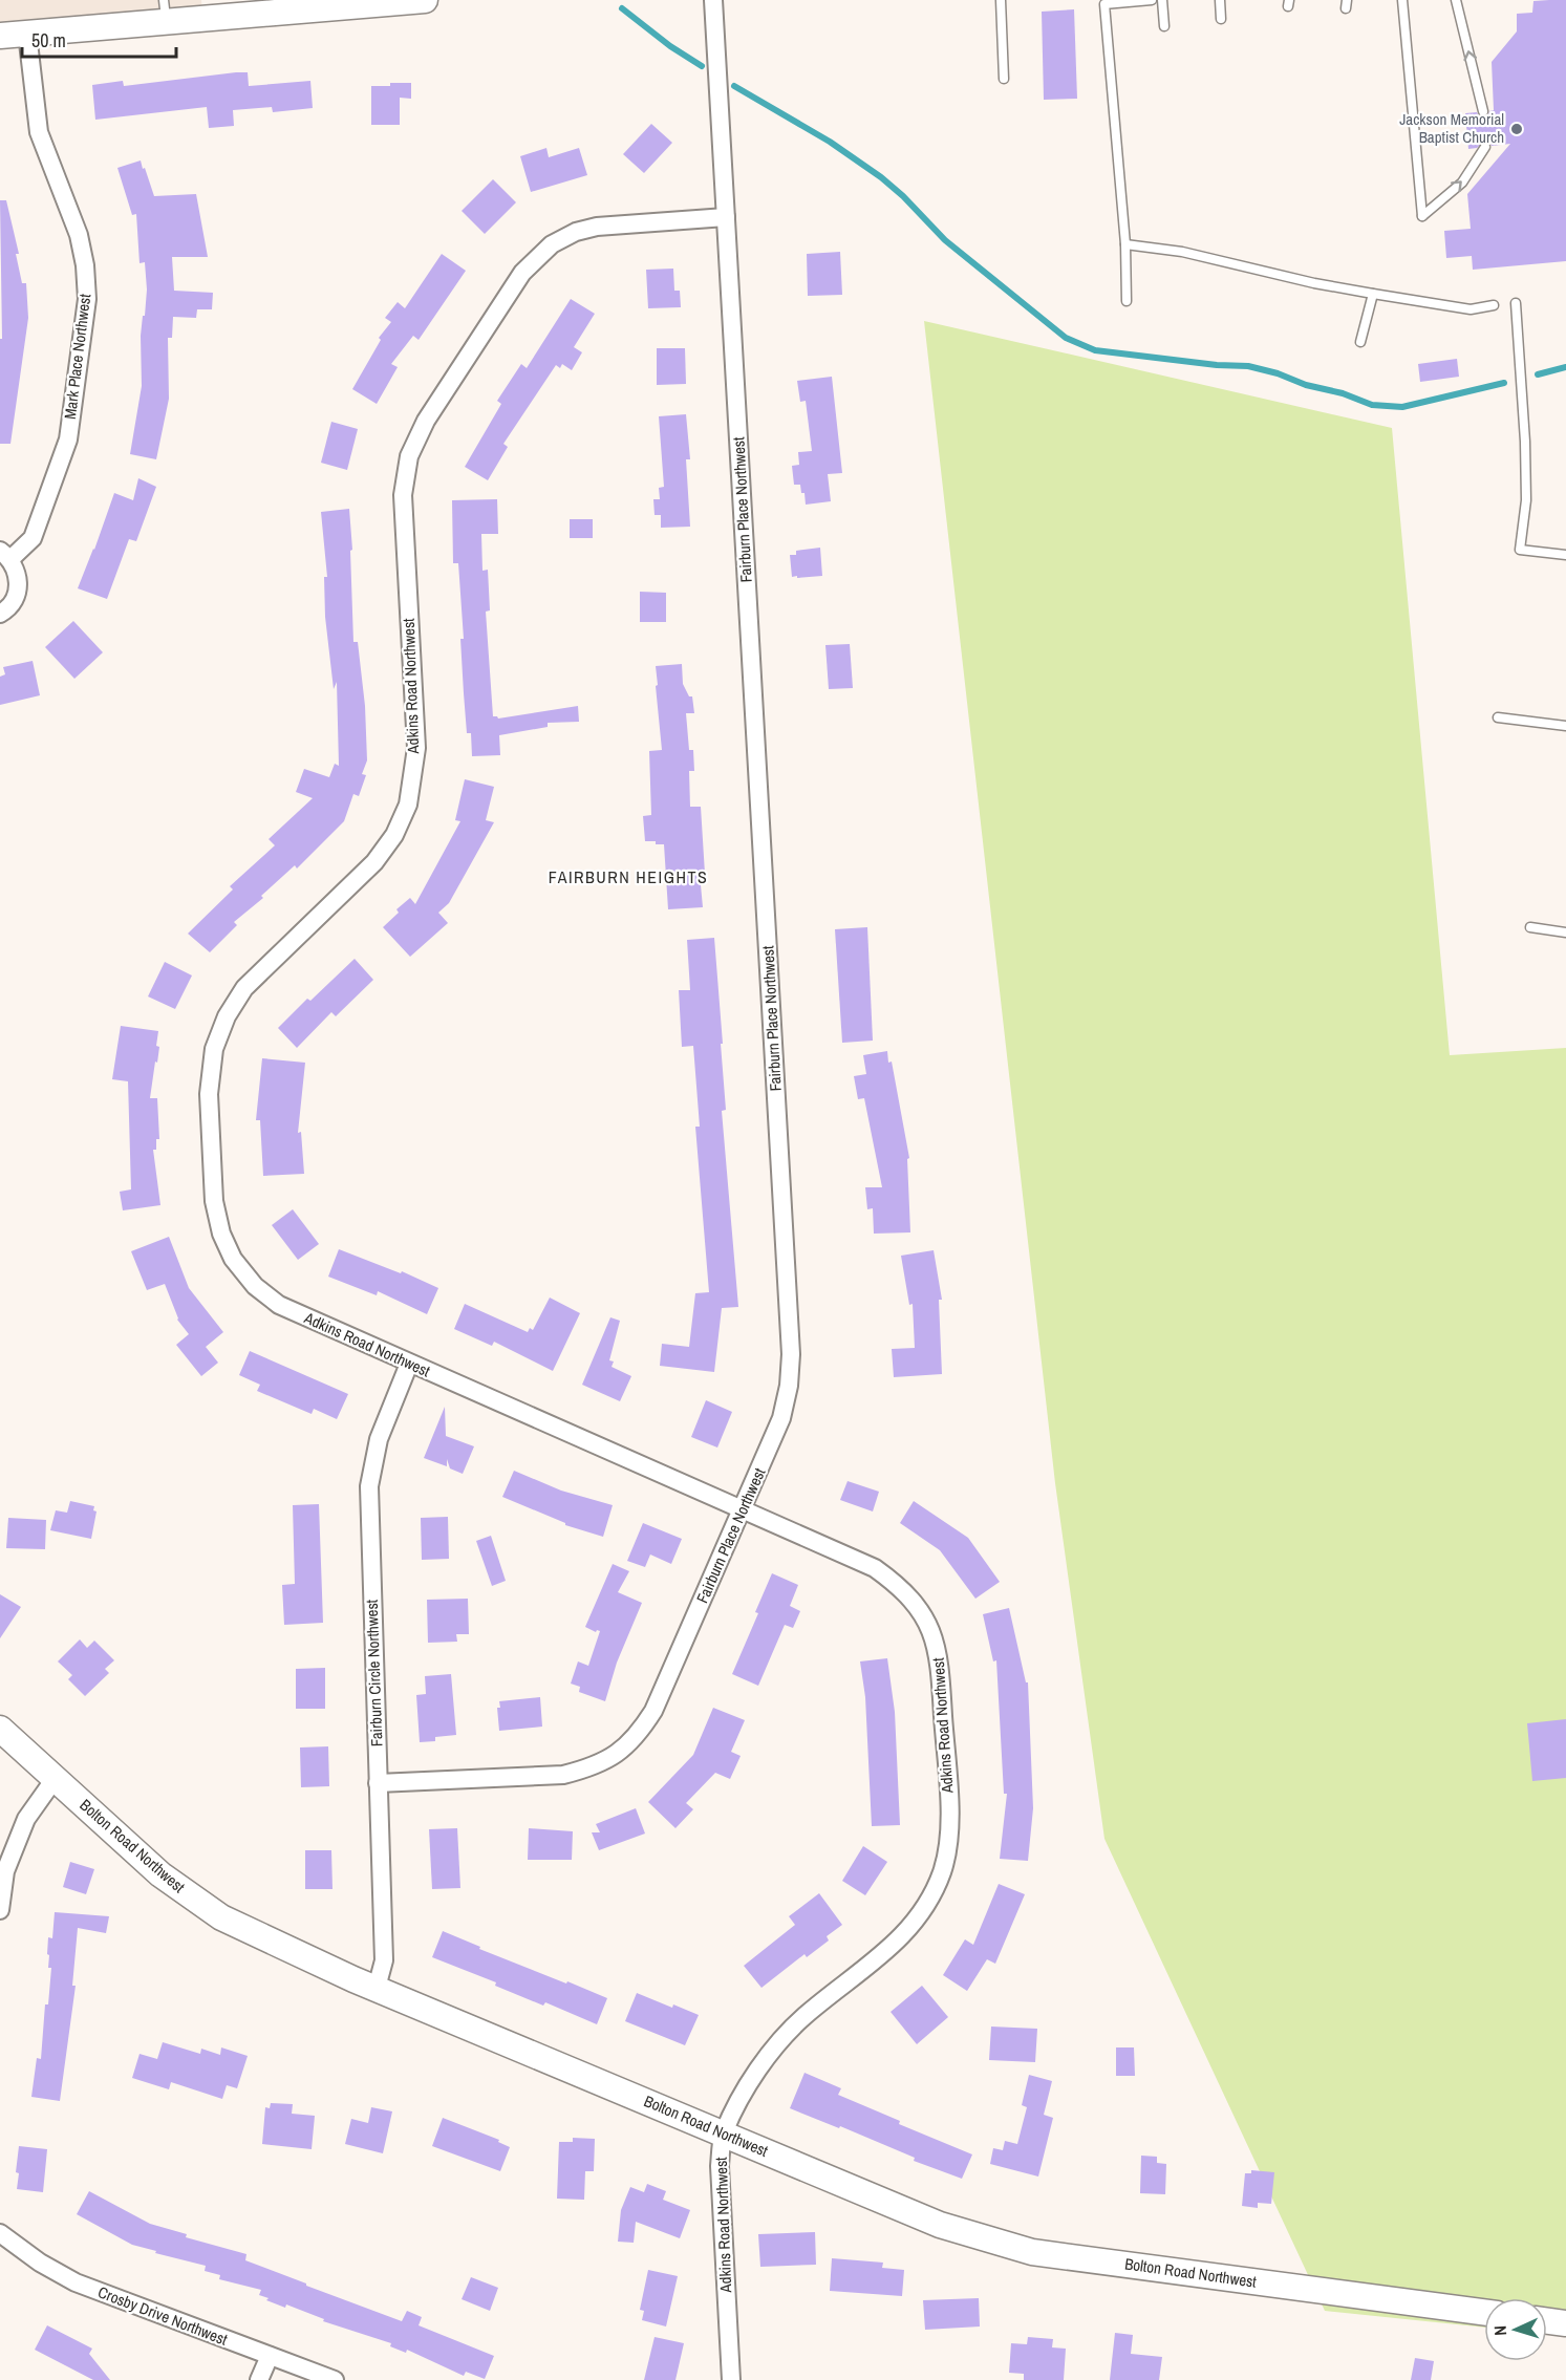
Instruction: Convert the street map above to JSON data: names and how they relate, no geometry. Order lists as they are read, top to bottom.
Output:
{
  "streets": {
    "street": [
      "Mark Place Northwest",
      "Fairburn Place Northwest",
      "Adkins Road Northwest",
      "Fairburn Circle Northwest",
      "Bolton Road Northwest",
      "Crosby Drive Northwest"
    ]
  },
  "crossings": [
    ["Fairburn Place Northwest", "Adkins Road Northwest"],
    ["Fairburn Place Northwest", "Fairburn Circle Northwest"],
    ["Adkins Road Northwest", "Fairburn Circle Northwest"],
    ["Adkins Road Northwest", "Bolton Road Northwest"],
    ["Fairburn Circle Northwest", "Bolton Road Northwest"]
  ],
  "districts": ["FAIRBURN HEIGHTS"],
  "places": ["Jackson Memorial Baptist Church"],
  "scale_bar": "50 m",
  "north": "left"
}
